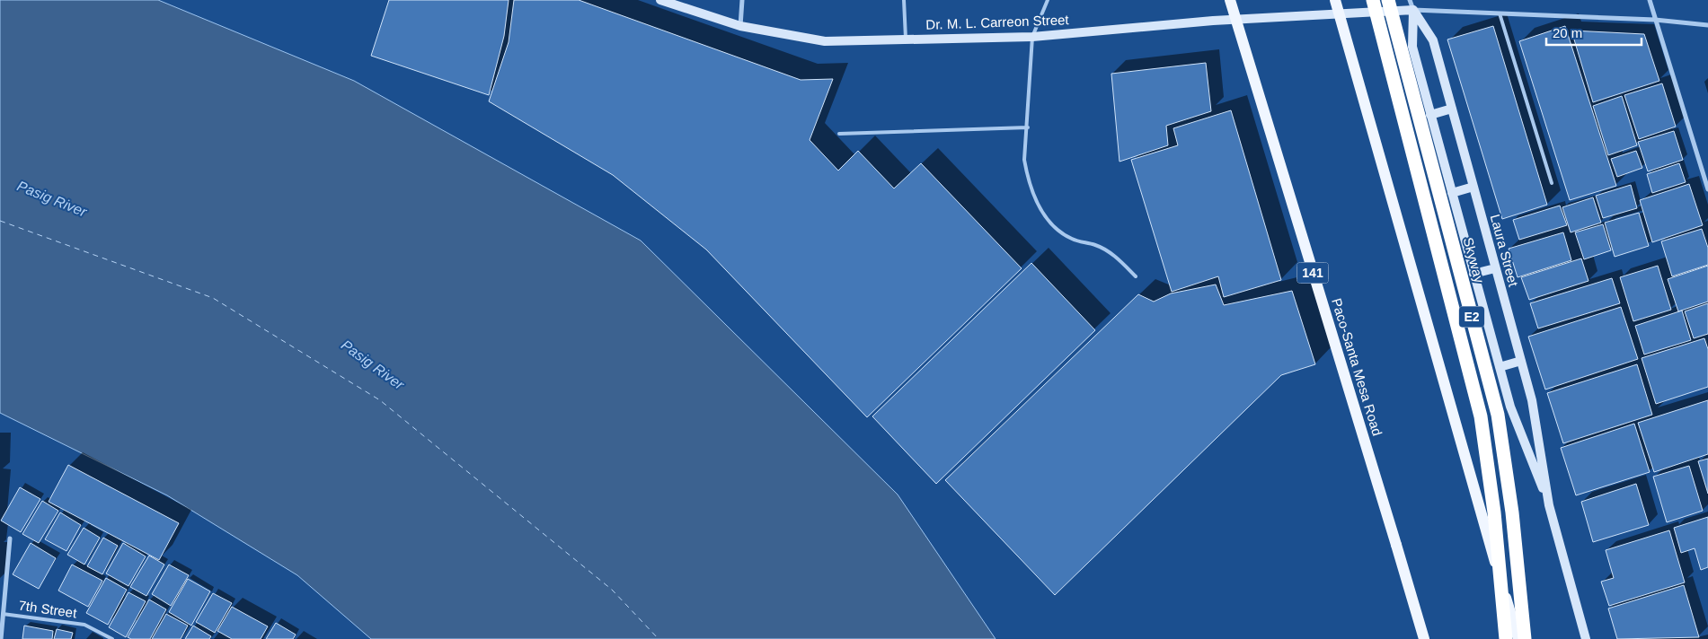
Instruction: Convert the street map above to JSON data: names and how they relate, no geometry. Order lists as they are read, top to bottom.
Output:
{
  "streets": {
    "highway": ["Skyway", "E2"],
    "main road": [
      "Dr. M. L. Carreon Street",
      "Laura Street",
      "141",
      "Paco-Santa Mesa Road"
    ],
    "lane": ["7th Street"]
  },
  "crossings": [
    ["Dr. M. L. Carreon Street", "Laura Street"]
  ],
  "water": ["Pasig River"],
  "scale_bar": "20 m"
}
